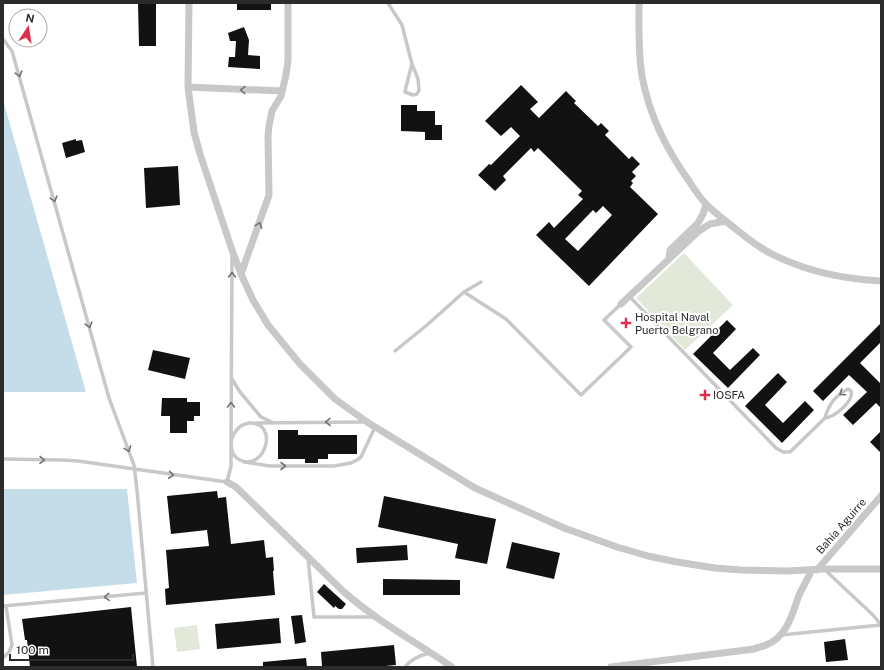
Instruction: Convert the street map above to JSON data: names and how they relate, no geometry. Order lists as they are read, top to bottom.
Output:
{
  "streets": {
    "street": ["Bahía Aguirre"]
  },
  "places": {
    "health": ["Hospital Naval Puerto Belgrano", "IOSFA"]
  },
  "scale_bar": "100 m",
  "north": "top"
}
